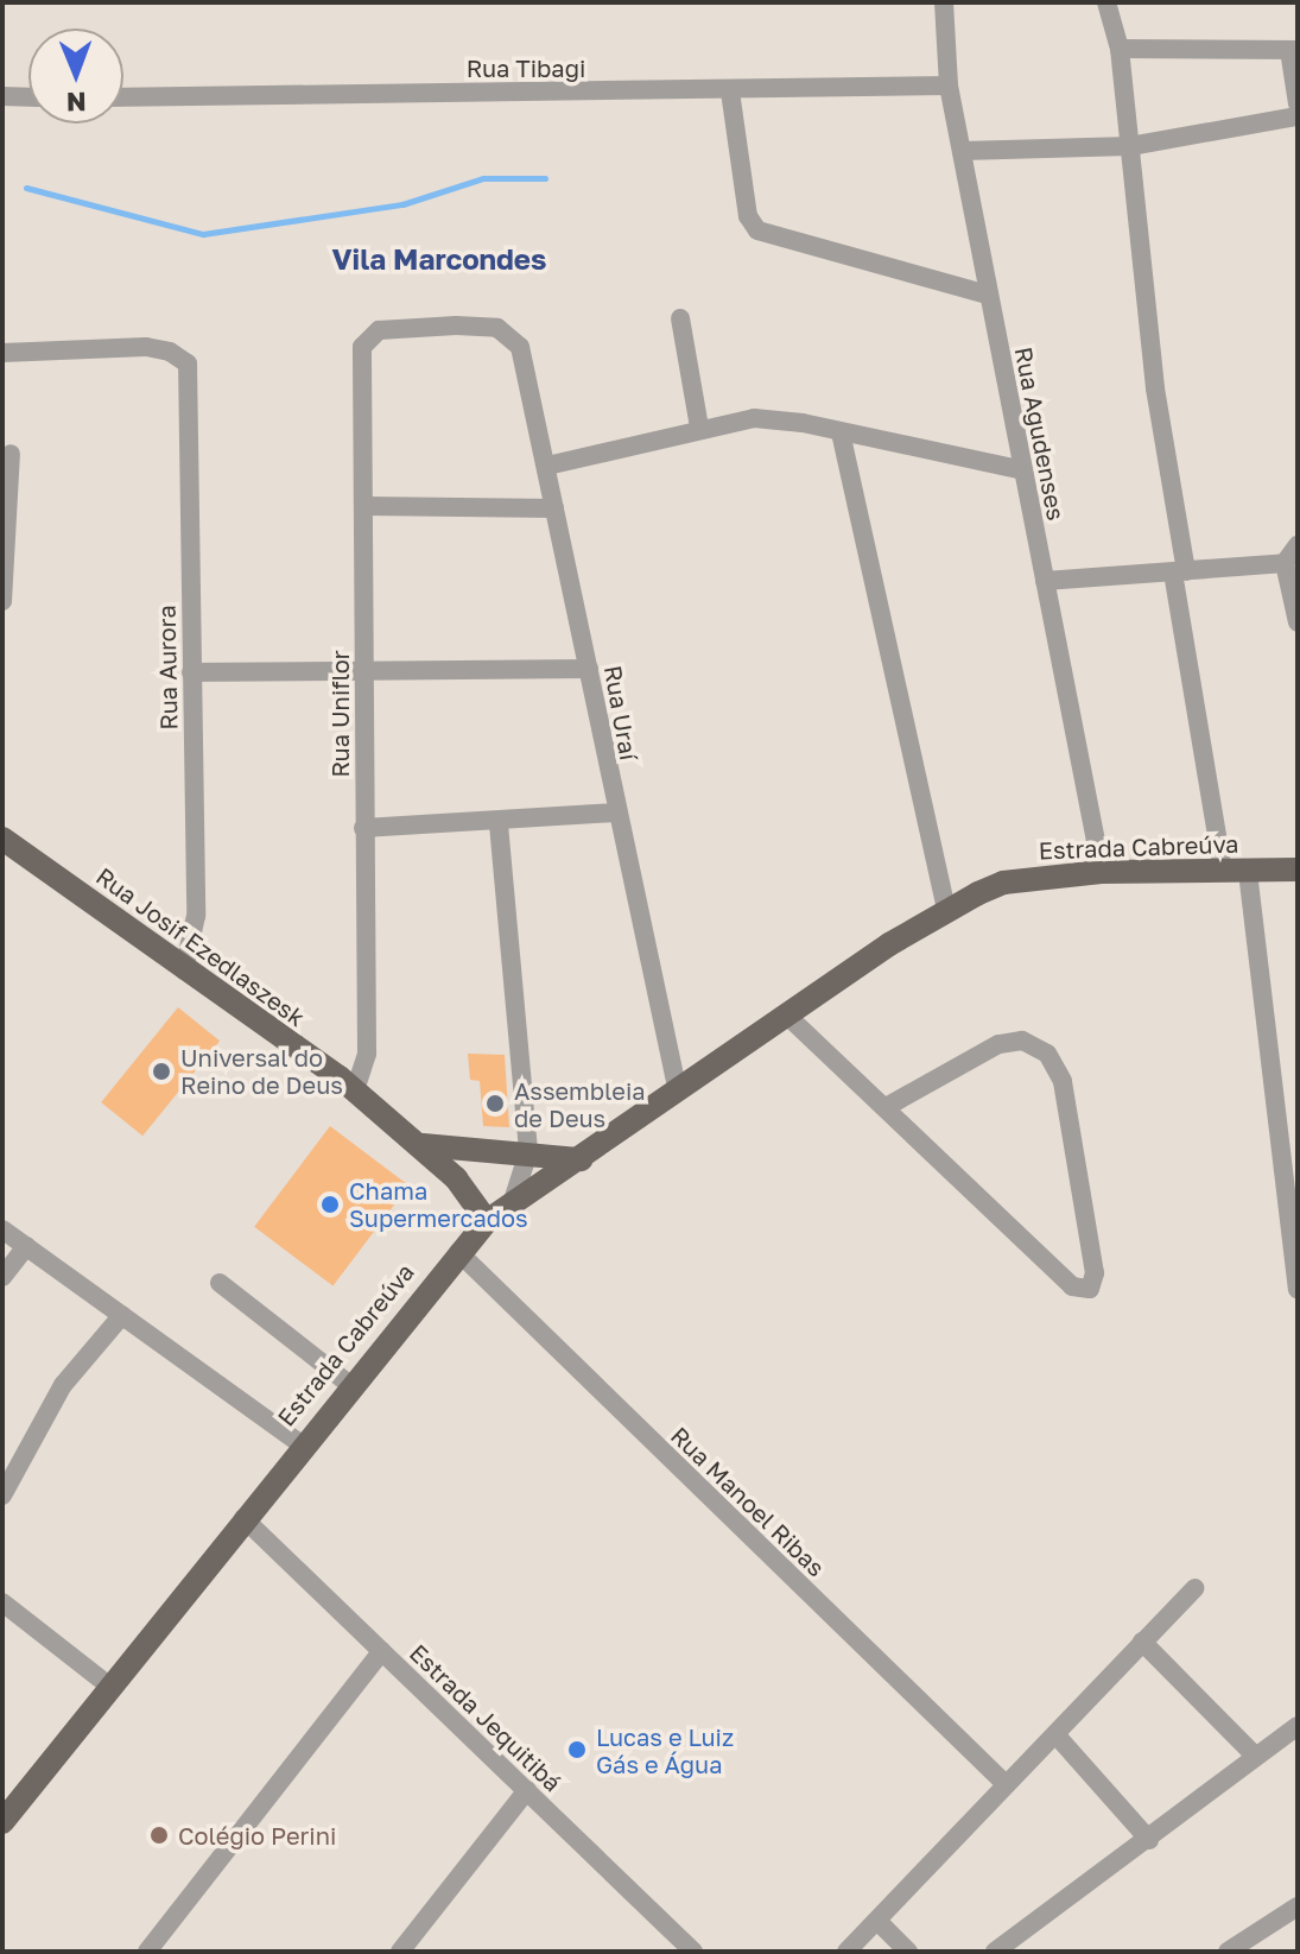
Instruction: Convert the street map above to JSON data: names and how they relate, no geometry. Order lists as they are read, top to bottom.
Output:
{
  "streets": {
    "main road": ["Estrada Cabreúva", "Rua Josif Ezedlaszesk"],
    "street": [
      "Rua Tibagi",
      "Rua Agudenses",
      "Rua Aurora",
      "Rua Uraí",
      "Rua Uniflor",
      "Rua Manoel Ribas",
      "Estrada Jequitibá"
    ]
  },
  "crossings": [
    ["Rua Tibagi", "Rua Agudenses"],
    ["Rua Agudenses", "Estrada Cabreúva"],
    ["Rua Aurora", "Rua Josif Ezedlaszesk"],
    ["Rua Uraí", "Rua Uniflor"],
    ["Rua Uraí", "Estrada Cabreúva"],
    ["Rua Uniflor", "Rua Josif Ezedlaszesk"],
    ["Estrada Cabreúva", "Rua Josif Ezedlaszesk"],
    ["Estrada Cabreúva", "Rua Manoel Ribas"],
    ["Estrada Cabreúva", "Estrada Jequitibá"]
  ],
  "districts": ["Vila Marcondes"],
  "places": [
    "Universal do Reino de Deus",
    "Assembleia de Deus",
    "Chama Supermercados",
    "Lucas e Luiz Gás e Água",
    "Colégio Perini"
  ],
  "north": "bottom"
}
